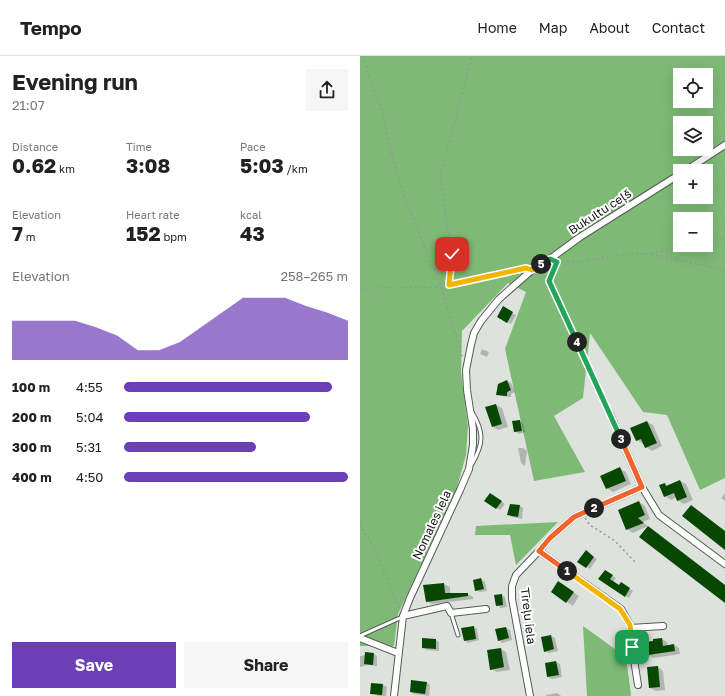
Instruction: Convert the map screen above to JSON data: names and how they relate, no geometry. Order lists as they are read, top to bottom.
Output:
{
  "streets": {
    "street": ["Bukultu ceļš", "Nomales iela", "Tīreļu iela"]
  },
  "crossings": [
    ["Bukultu ceļš", "Nomales iela"]
  ],
  "page": {
    "header": "Tempo",
    "nav": [
      "Home",
      "Map",
      "About",
      "Contact"
    ],
    "heading": ["Evening run", "21:07"],
    "map_buttons": ["+", "−"],
    "stats": [
      ["Distance", "0.62 km"],
      ["Time", "3:08"],
      ["Pace", "5:03 /km"],
      ["Elevation", "7 m"],
      ["Heart rate", "152 bpm"],
      ["kcal", "43"]
    ],
    "pins": [
      "5",
      "4",
      "3",
      "2",
      "1"
    ],
    "chart": ["Elevation", "258–265 m"],
    "list": [
      {
        "name": "100 m",
        "note": "4:55"
      },
      {
        "name": "200 m",
        "note": "5:04"
      },
      {
        "name": "300 m",
        "note": "5:31"
      },
      {
        "name": "400 m",
        "note": "4:50"
      }
    ],
    "buttons": ["Save", "Share"]
  }
}
